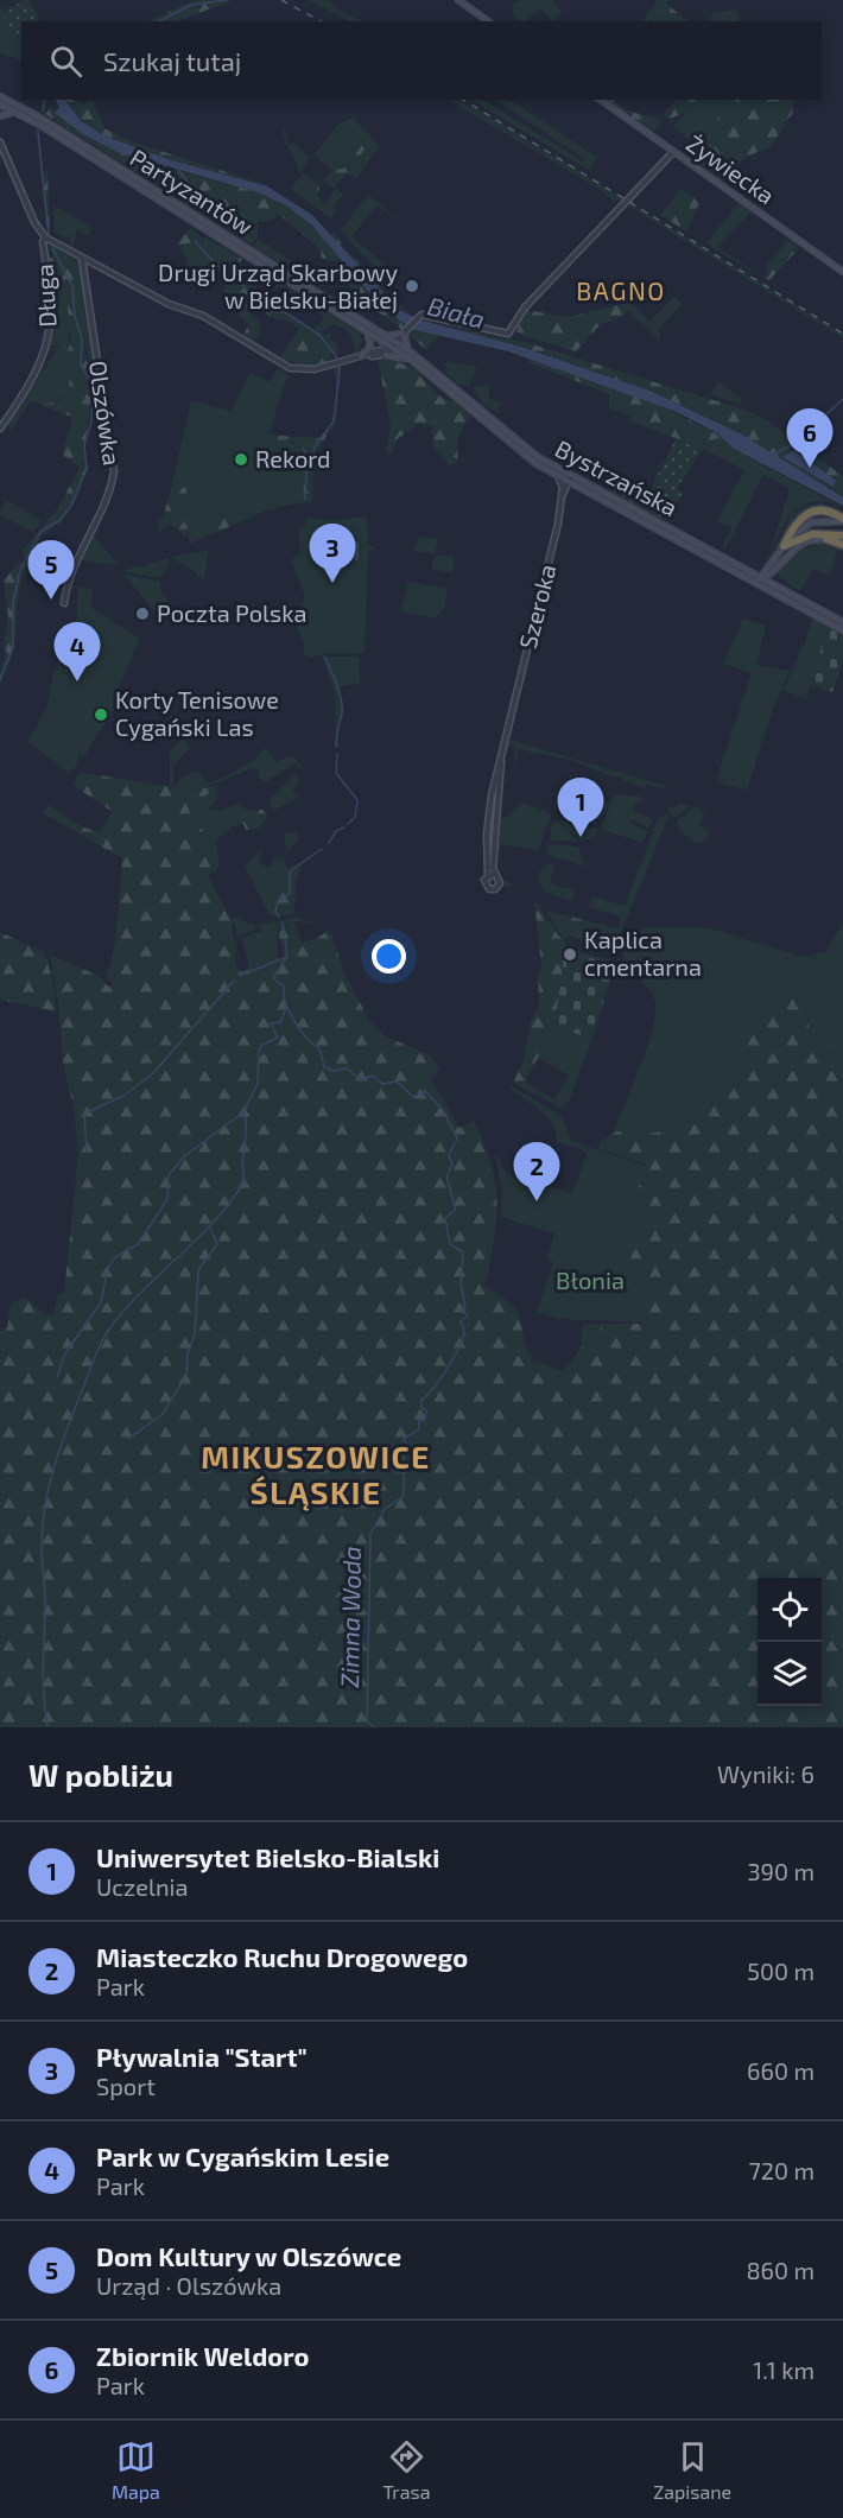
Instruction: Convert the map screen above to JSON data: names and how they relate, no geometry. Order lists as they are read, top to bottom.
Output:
{
  "streets": {
    "main road": ["Żywiecka", "Partyzantów", "Bystrzańska"],
    "street": ["Długa", "Olszówka", "Szeroka"]
  },
  "crossings": [
    ["Partyzantów", "Bystrzańska"],
    ["Bystrzańska", "Szeroka"]
  ],
  "districts": ["BAGNO", "MIKUSZOWICE ŚLĄSKIE"],
  "water": ["Biała", "Zimna Woda"],
  "parks": ["Błonia"],
  "places": [
    "Drugi Urząd Skarbowy w Bielsku-Białej",
    "Rekord",
    "Poczta Polska",
    "Korty Tenisowe Cygański Las",
    "Kaplica cmentarna"
  ],
  "page": {
    "search": "Szukaj tutaj",
    "pins": [
      "6",
      "3",
      "5",
      "4",
      "1",
      "2"
    ],
    "heading": ["W pobliżu", "Wyniki: 6"],
    "list": [
      {
        "mark": "1",
        "name": "Uniwersytet Bielsko-Bialski",
        "note": "Uczelnia",
        "value": "390 m"
      },
      {
        "mark": "2",
        "name": "Miasteczko Ruchu Drogowego",
        "note": "Park",
        "value": "500 m"
      },
      {
        "mark": "3",
        "name": "Pływalnia \"Start\"",
        "note": "Sport",
        "value": "660 m"
      },
      {
        "mark": "4",
        "name": "Park w Cygańskim Lesie",
        "note": "Park",
        "value": "720 m"
      },
      {
        "mark": "5",
        "name": "Dom Kultury w Olszówce",
        "note": "Urząd · Olszówka",
        "value": "860 m"
      },
      {
        "mark": "6",
        "name": "Zbiornik Weldoro",
        "note": "Park",
        "value": "1.1 km"
      }
    ],
    "nav": ["Mapa", "Trasa", "Zapisane"]
  }
}
